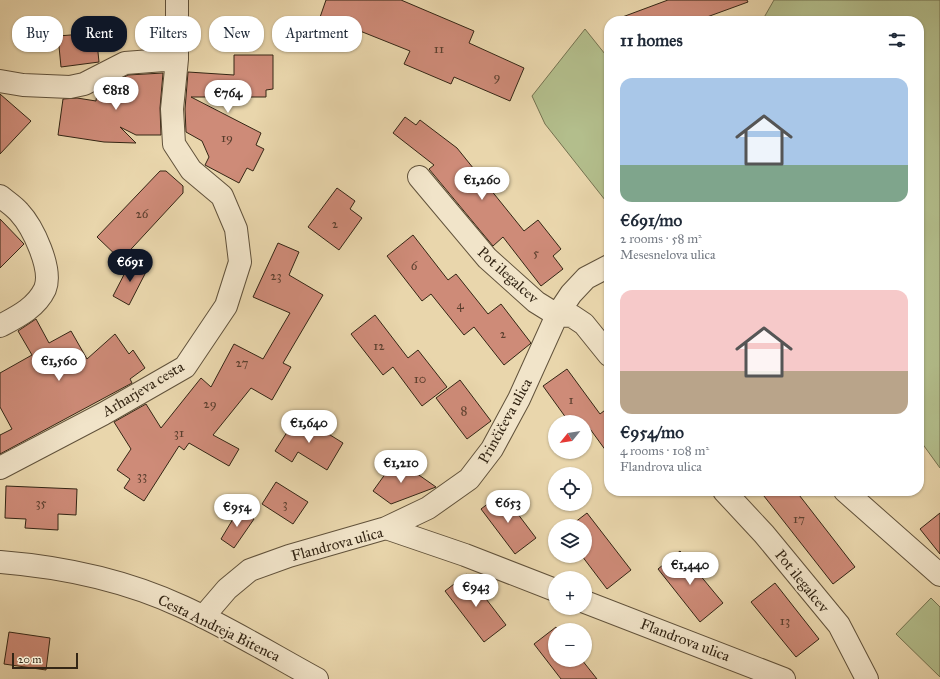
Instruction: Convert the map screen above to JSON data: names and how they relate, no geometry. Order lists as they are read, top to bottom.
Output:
{
  "streets": {
    "street": [
      "Pot ilegalcev",
      "Arharjeva cesta",
      "Prinčičeva ulica",
      "Flandrova ulica",
      "Cesta Andreja Bitenca"
    ]
  },
  "crossings": [
    ["Pot ilegalcev", "Prinčičeva ulica"],
    ["Prinčičeva ulica", "Flandrova ulica"],
    ["Flandrova ulica", "Cesta Andreja Bitenca"]
  ],
  "house_numbers": [
    "11",
    "9",
    "19",
    "26",
    "2",
    "5",
    "6",
    "23",
    "4",
    "2",
    "12",
    "27",
    "10",
    "1",
    "29",
    "8",
    "31",
    "33",
    "35",
    "3",
    "17",
    "13"
  ],
  "scale_bar": "20 m",
  "north": "bottom left",
  "page": {
    "chip": [
      "Buy",
      "Rent",
      "Filters",
      "New",
      "Apartment"
    ],
    "heading": "11 homes",
    "list": [
      {
        "name": "€691/mo",
        "note": "2 rooms · 58 m² · Mesesnelova ulica"
      },
      {
        "name": "€954/mo",
        "note": "4 rooms · 108 m² · Flandrova ulica"
      }
    ],
    "price": [
      "€818",
      "€764",
      "€1,260",
      "€691",
      "€1,560",
      "€1,640",
      "€1,210",
      "€653",
      "€954",
      "€1,440",
      "€943"
    ],
    "map_buttons": ["+", "−"],
    "scale": "20 m"
  }
}
